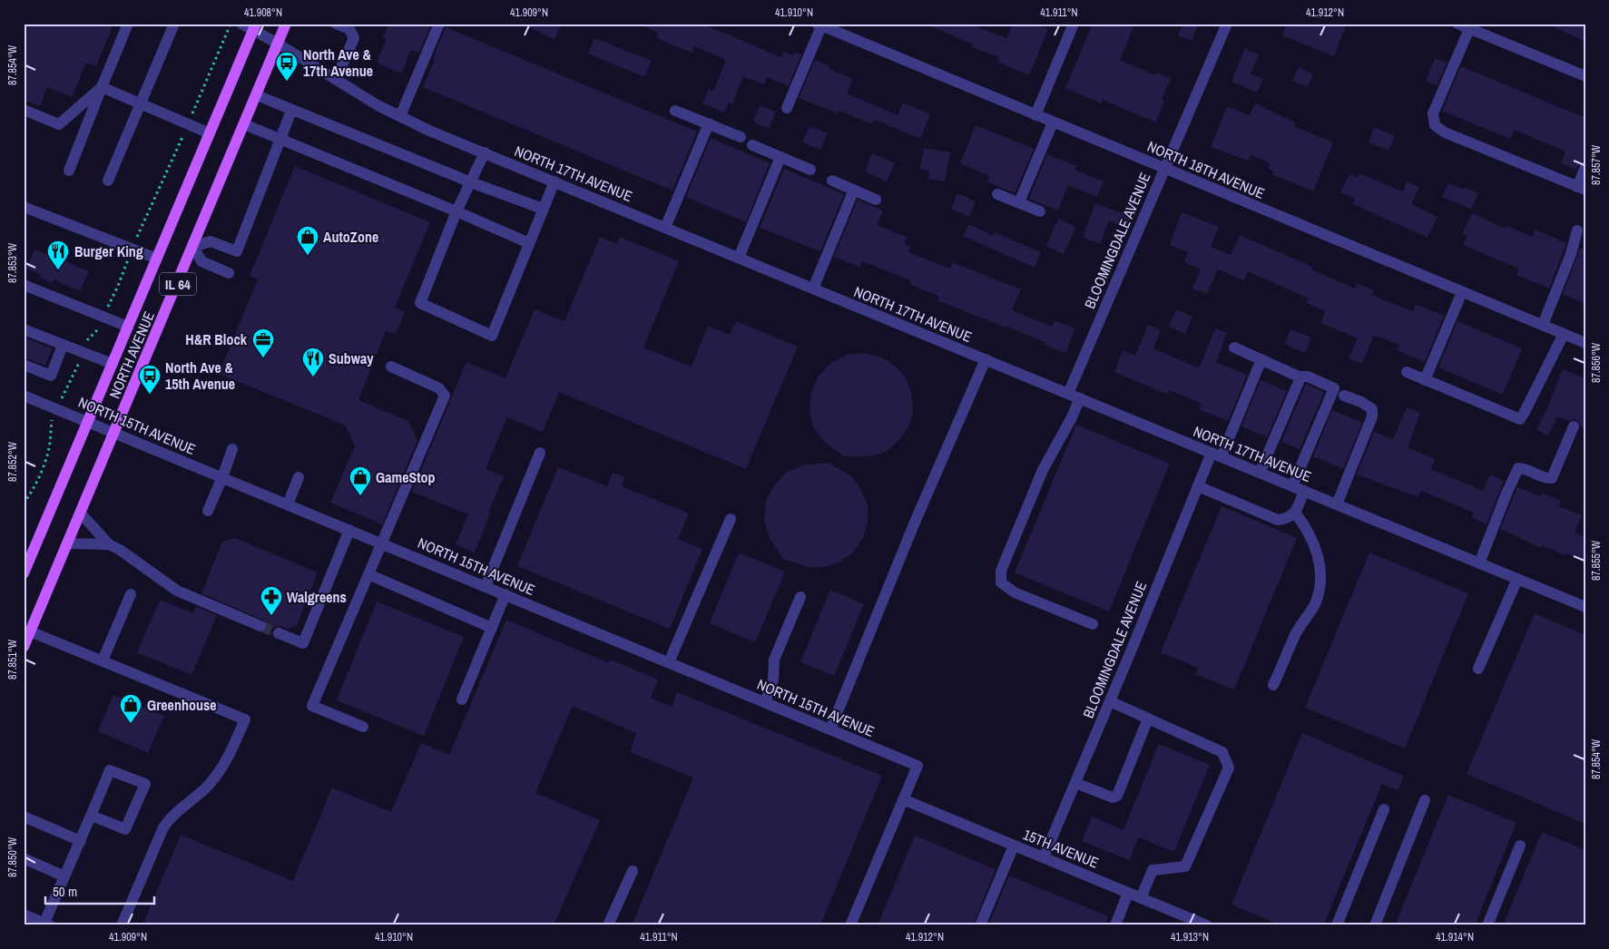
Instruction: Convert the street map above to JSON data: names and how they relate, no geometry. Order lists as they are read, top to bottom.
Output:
{
  "streets": {
    "main road": ["IL 64", "NORTH AVENUE"],
    "street": [
      "NORTH 18TH AVENUE",
      "NORTH 17TH AVENUE",
      "BLOOMINGDALE AVENUE",
      "NORTH 15TH AVENUE",
      "15TH AVENUE"
    ]
  },
  "crossings": [
    ["NORTH 18TH AVENUE", "BLOOMINGDALE AVENUE"],
    ["NORTH 17TH AVENUE", "BLOOMINGDALE AVENUE"],
    ["NORTH 17TH AVENUE", "NORTH AVENUE"],
    ["BLOOMINGDALE AVENUE", "15TH AVENUE"],
    ["NORTH AVENUE", "NORTH 15TH AVENUE"],
    ["NORTH 15TH AVENUE", "15TH AVENUE"]
  ],
  "places": {
    "bus stop": ["North Ave & 17th Avenue", "North Ave & 15th Avenue"],
    "shop": ["AutoZone", "GameStop", "Greenhouse"],
    "restaurant": ["Burger King", "Subway"],
    "office": ["H&R Block"],
    "pharmacy": ["Walgreens"]
  },
  "scale_bar": "50 m",
  "coordinates": [
    "41.908°N",
    "41.909°N",
    "41.910°N",
    "41.911°N",
    "41.912°N",
    "87.854°W",
    "87.857°W",
    "87.853°W",
    "87.856°W",
    "87.852°W",
    "87.855°W",
    "87.851°W",
    "87.850°W",
    "41.913°N",
    "41.914°N"
  ]
}
